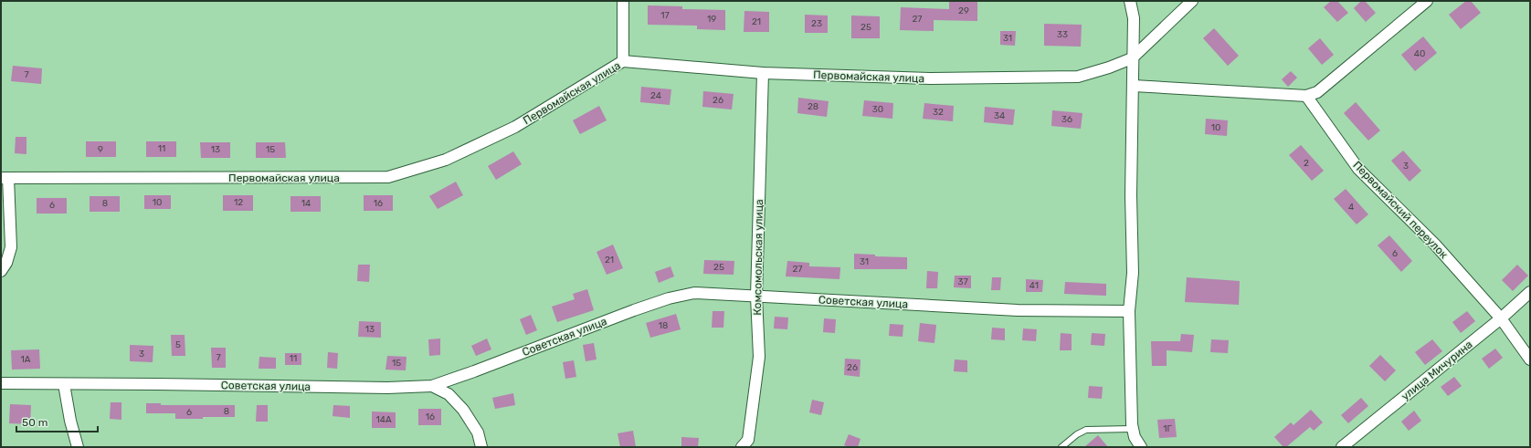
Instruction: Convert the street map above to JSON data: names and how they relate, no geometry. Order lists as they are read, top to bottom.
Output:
{
  "streets": {
    "street": [
      "Первомайская улица",
      "Первомайский переулок",
      "Комсомольская улица",
      "Советская улица",
      "улица Мичурина"
    ]
  },
  "crossings": [
    ["Первомайская улица", "Комсомольская улица"],
    ["Первомайский переулок", "улица Мичурина"],
    ["Комсомольская улица", "Советская улица"]
  ],
  "house_numbers": [
    "29",
    "17",
    "19",
    "27",
    "21",
    "23",
    "25",
    "33",
    "31",
    "40",
    "7",
    "24",
    "26",
    "28",
    "30",
    "32",
    "34",
    "36",
    "10",
    "11",
    "9",
    "13",
    "15",
    "2",
    "3",
    "10",
    "12",
    "8",
    "14",
    "16",
    "6",
    "4",
    "6",
    "21",
    "31",
    "25",
    "27",
    "37",
    "41",
    "18",
    "13",
    "5",
    "3",
    "7",
    "11",
    "1А",
    "15",
    "26",
    "8",
    "6",
    "16",
    "14А",
    "1Г"
  ],
  "scale_bar": "50 m"
}
